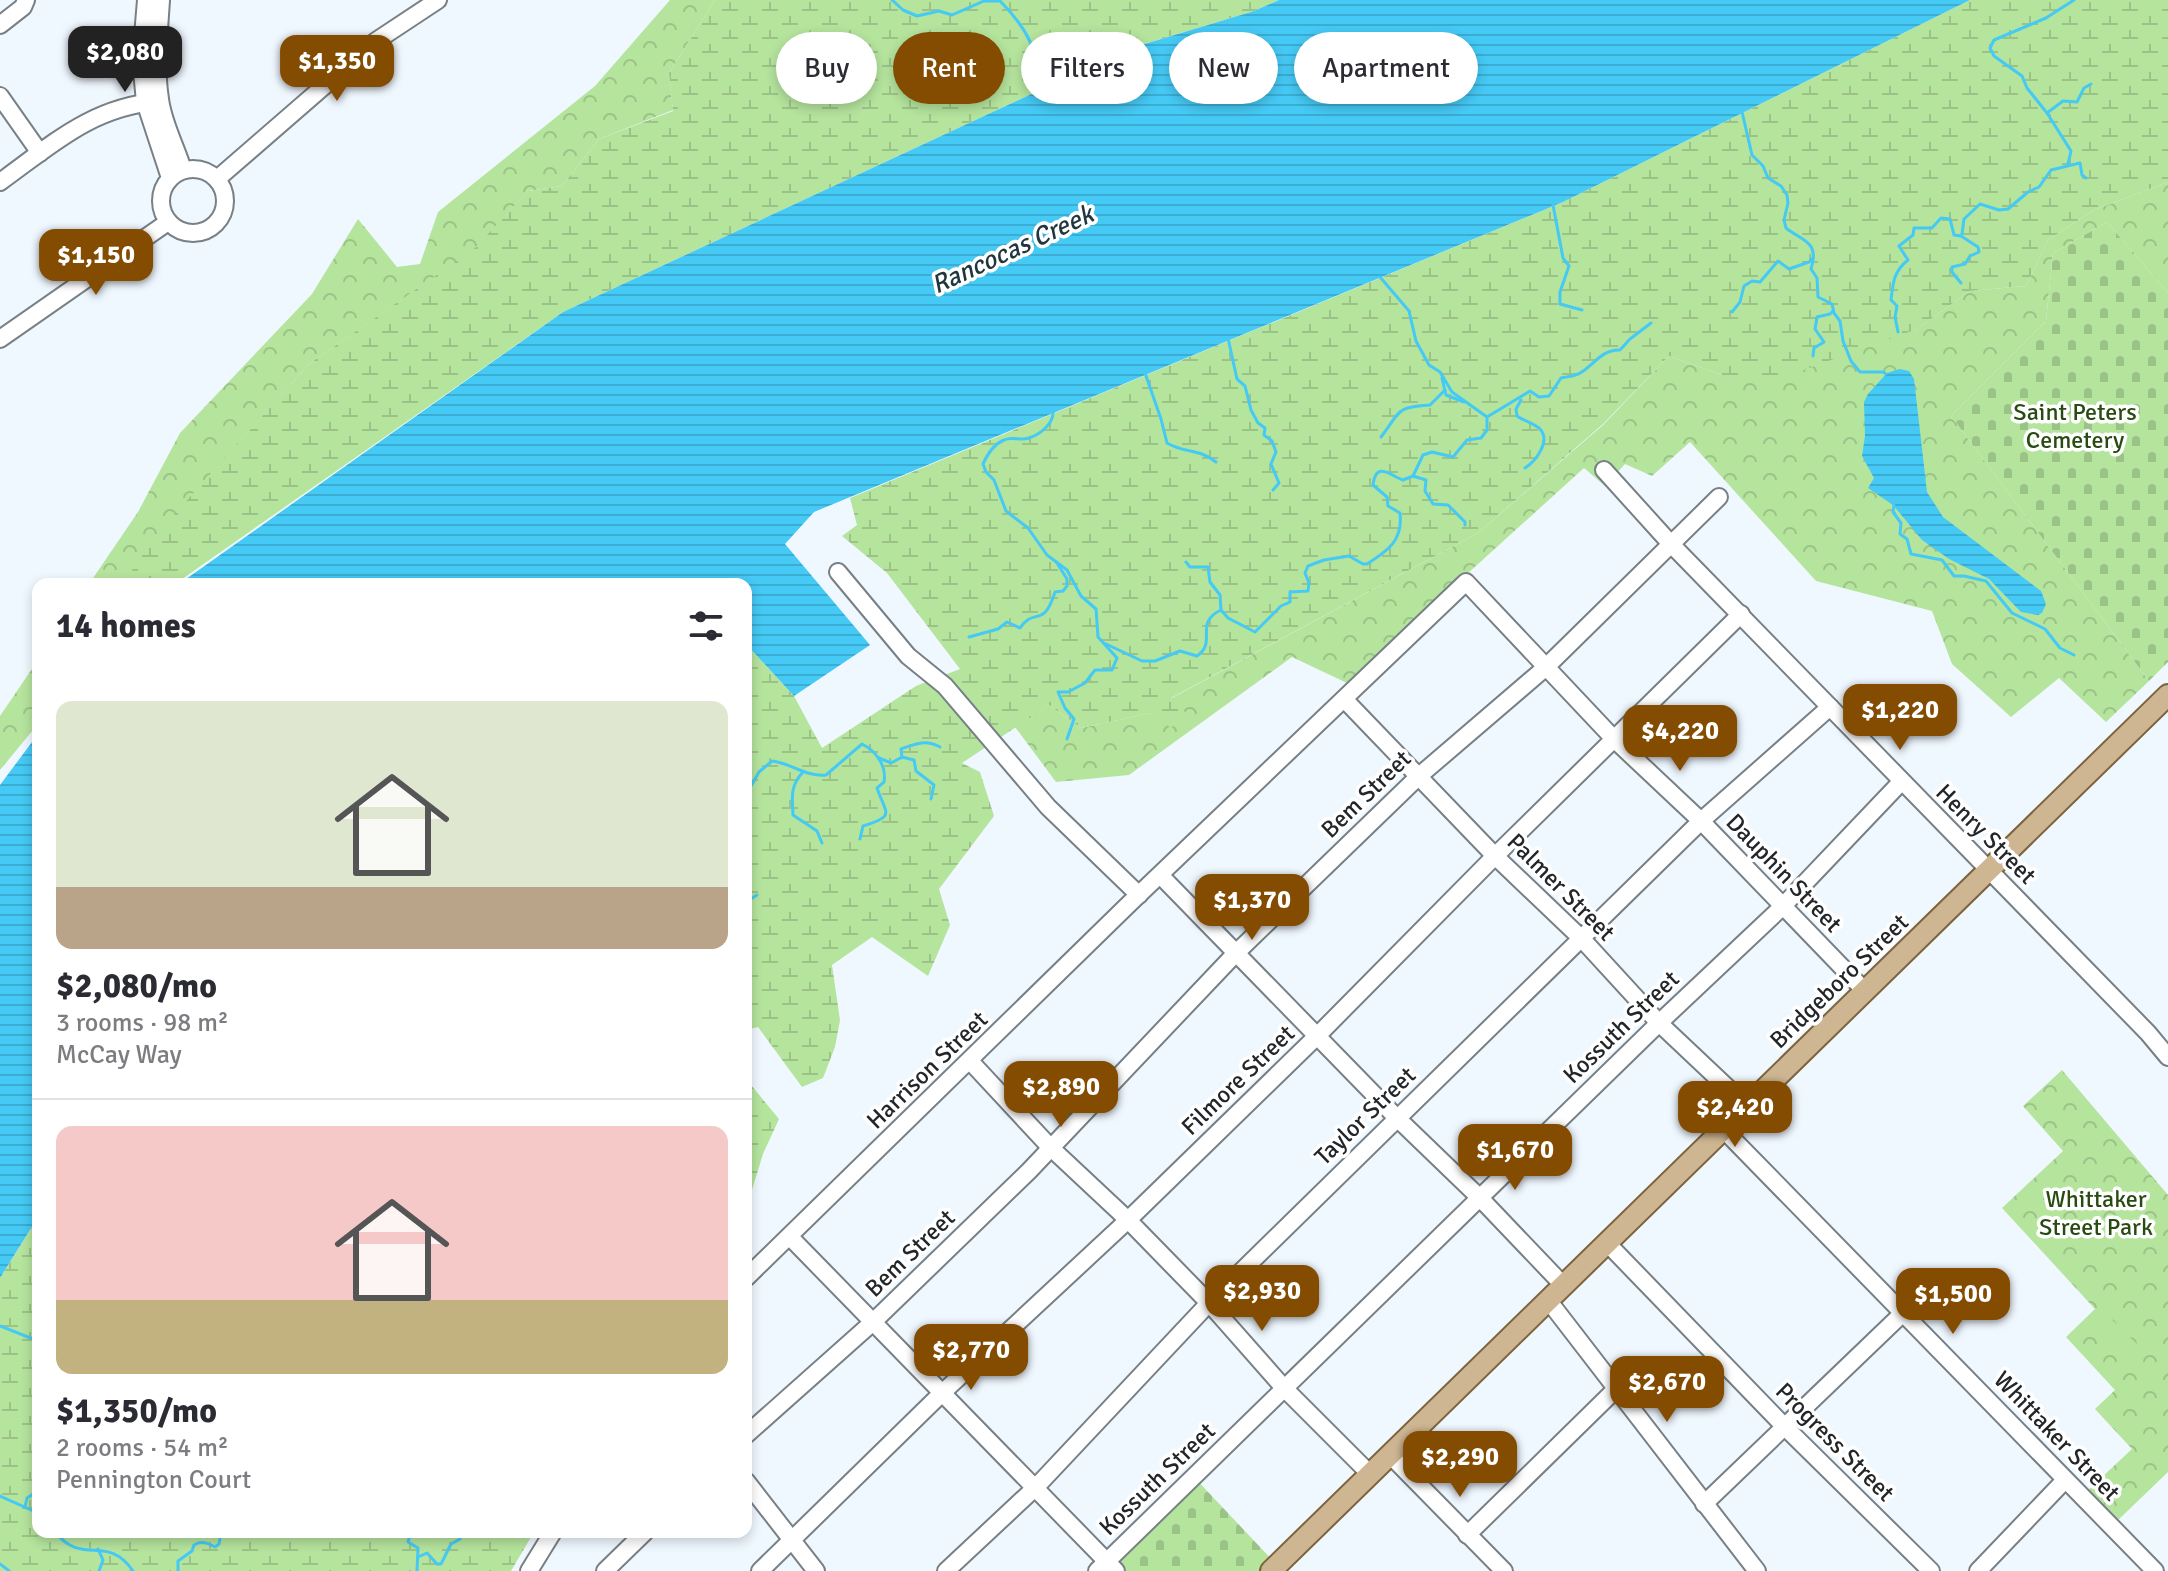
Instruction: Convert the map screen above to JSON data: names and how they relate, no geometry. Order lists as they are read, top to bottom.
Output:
{
  "streets": {
    "main road": ["Bridgeboro Street"],
    "street": [
      "Bem Street",
      "Henry Street",
      "Dauphin Street",
      "Palmer Street",
      "Kossuth Street",
      "Harrison Street",
      "Filmore Street",
      "Taylor Street",
      "Whittaker Street",
      "Progress Street"
    ]
  },
  "crossings": [
    ["Bem Street", "Henry Street"],
    ["Bem Street", "Dauphin Street"],
    ["Bem Street", "Palmer Street"],
    ["Henry Street", "Bridgeboro Street"],
    ["Henry Street", "Kossuth Street"],
    ["Henry Street", "Filmore Street"],
    ["Henry Street", "Taylor Street"],
    ["Dauphin Street", "Bridgeboro Street"],
    ["Dauphin Street", "Kossuth Street"],
    ["Dauphin Street", "Harrison Street"],
    ["Dauphin Street", "Filmore Street"],
    ["Dauphin Street", "Taylor Street"],
    ["Palmer Street", "Bridgeboro Street"],
    ["Palmer Street", "Kossuth Street"],
    ["Palmer Street", "Harrison Street"],
    ["Palmer Street", "Filmore Street"],
    ["Palmer Street", "Taylor Street"],
    ["Bridgeboro Street", "Whittaker Street"],
    ["Bridgeboro Street", "Progress Street"]
  ],
  "water": ["Rancocas Creek"],
  "parks": ["Saint Peters Cemetery", "Whittaker Street Park"],
  "page": {
    "price": [
      "$2,080",
      "$1,350",
      "$1,150",
      "$1,220",
      "$4,220",
      "$1,370",
      "$2,890",
      "$2,420",
      "$1,670",
      "$2,930",
      "$1,500",
      "$2,770",
      "$2,670",
      "$2,290"
    ],
    "chip": [
      "Buy",
      "Rent",
      "Filters",
      "New",
      "Apartment"
    ],
    "heading": "14 homes",
    "list": [
      {
        "name": "$2,080/mo",
        "note": "3 rooms · 98 m² · McCay Way"
      },
      {
        "name": "$1,350/mo",
        "note": "2 rooms · 54 m² · Pennington Court"
      }
    ]
  }
}
